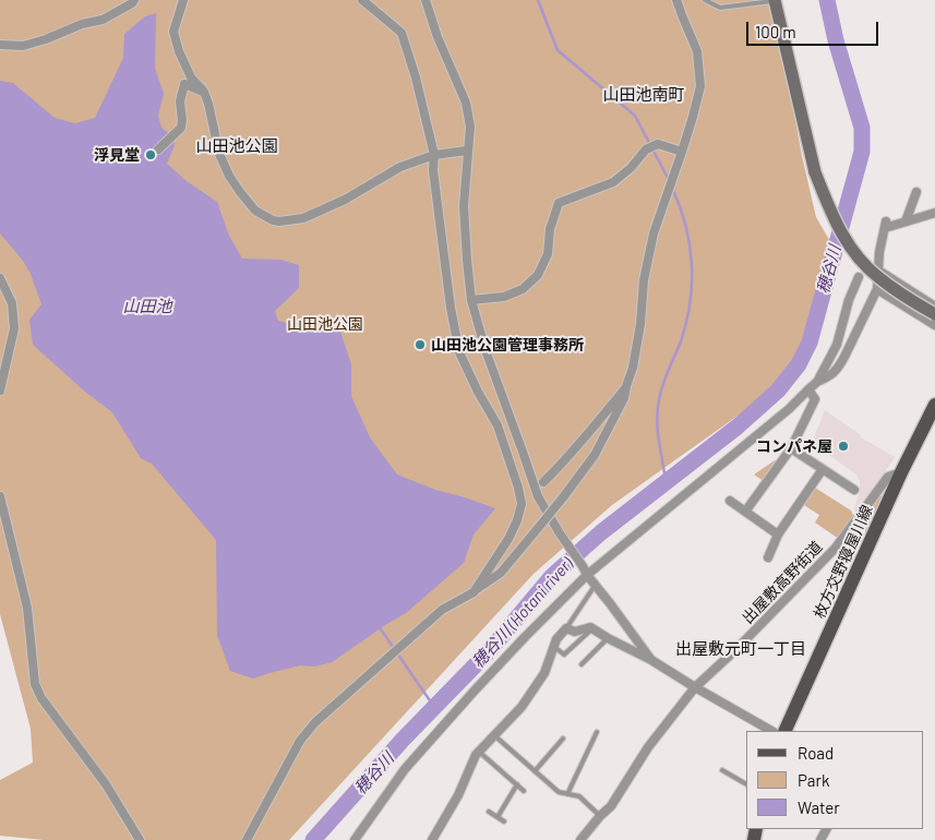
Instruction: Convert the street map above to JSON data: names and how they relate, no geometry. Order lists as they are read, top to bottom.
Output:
{
  "streets": {
    "main road": ["枚方交野寝屋川線"],
    "street": ["出屋敷高野街道"]
  },
  "crossings": [
    ["枚方交野寝屋川線", "出屋敷高野街道"]
  ],
  "districts": ["山田池南町", "山田池公園", "出屋敷元町一丁目"],
  "water": ["穂谷川", "山田池", "穂谷川 (Hotani river)"],
  "parks": ["山田池公園"],
  "places": ["浮見堂", "山田池公園管理事務所", "コンパネ屋"],
  "legend": ["Road", "Park", "Water"],
  "scale_bar": "100 m"
}
